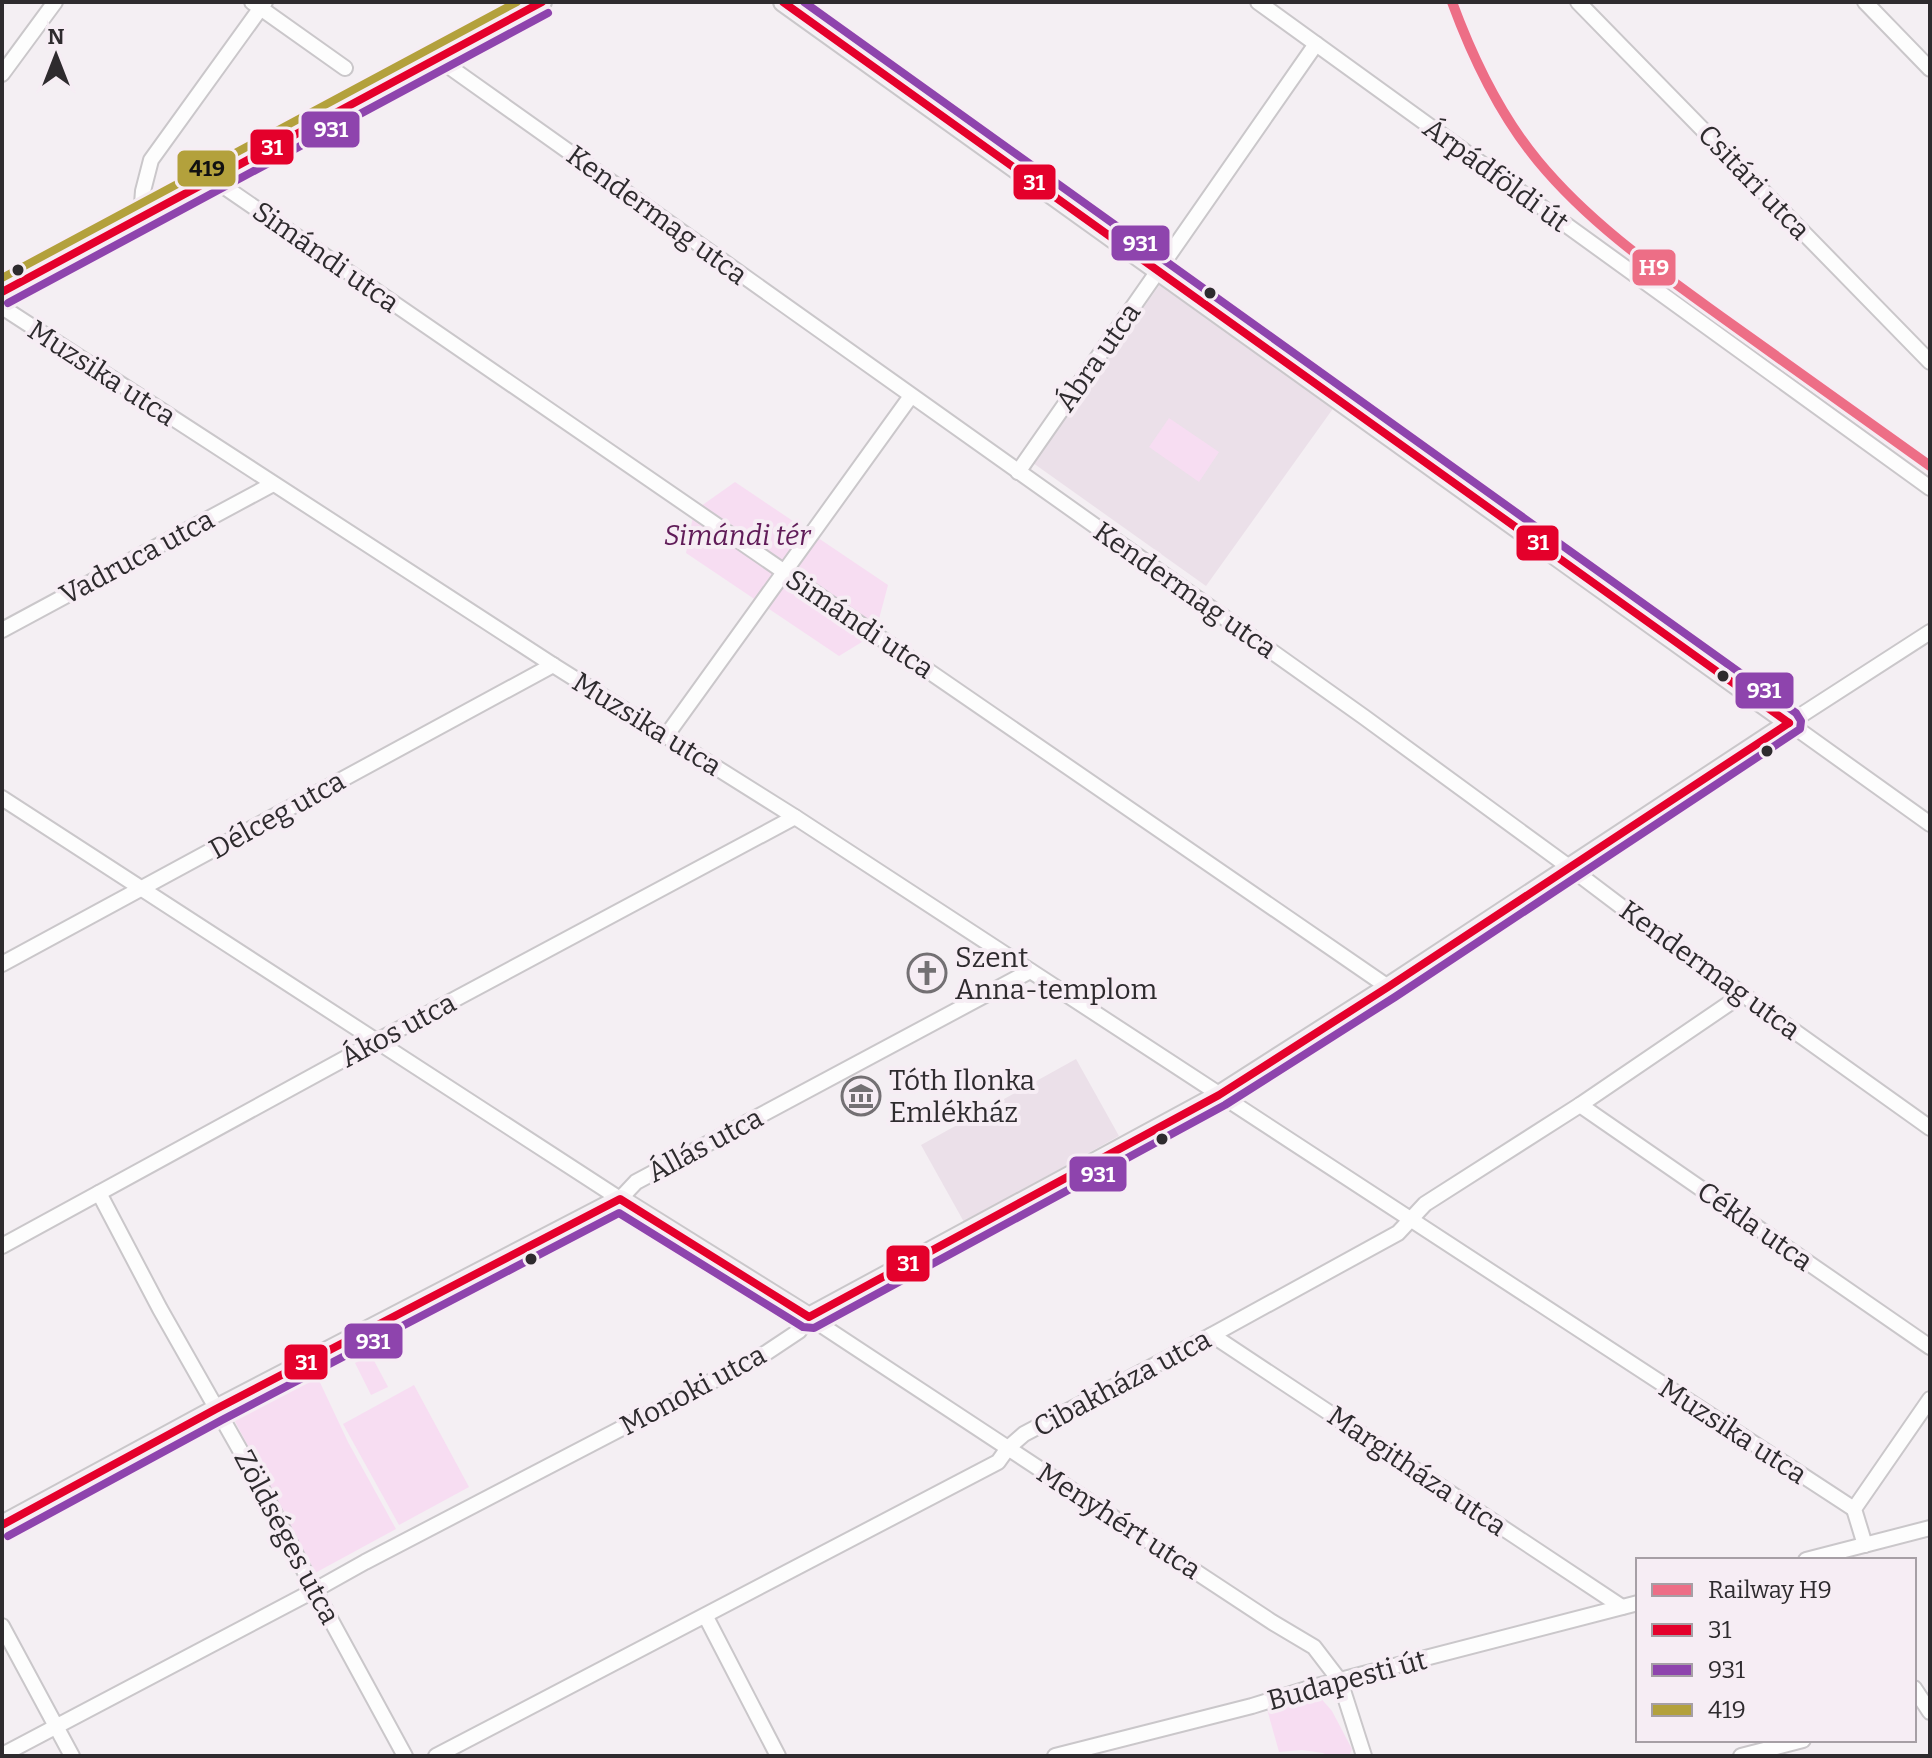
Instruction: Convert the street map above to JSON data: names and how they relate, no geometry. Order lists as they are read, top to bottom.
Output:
{
  "streets": {
    "street": [
      "Árpádföldi út",
      "Csitári utca",
      "Kendermag utca",
      "Simándi utca",
      "Ábra utca",
      "Muzsika utca",
      "Vadruca utca",
      "Délceg utca",
      "Ákos utca",
      "Állás utca",
      "Cékla utca",
      "Cibakháza utca",
      "Monoki utca",
      "Margitháza utca",
      "Menyhért utca",
      "Zöldséges utca",
      "Budapesti út"
    ]
  },
  "crossings": [
    ["Árpádföldi út", "Ábra utca"],
    ["Kendermag utca", "Ábra utca"],
    ["Kendermag utca", "Cibakháza utca"],
    ["Kendermag utca", "Monoki utca"],
    ["Simándi utca", "Monoki utca"],
    ["Muzsika utca", "Vadruca utca"],
    ["Muzsika utca", "Délceg utca"],
    ["Muzsika utca", "Ákos utca"],
    ["Muzsika utca", "Állás utca"],
    ["Muzsika utca", "Cibakháza utca"],
    ["Muzsika utca", "Monoki utca"],
    ["Délceg utca", "Menyhért utca"],
    ["Ákos utca", "Menyhért utca"],
    ["Ákos utca", "Zöldséges utca"],
    ["Állás utca", "Menyhért utca"],
    ["Állás utca", "Zöldséges utca"],
    ["Cékla utca", "Cibakháza utca"],
    ["Cibakháza utca", "Margitháza utca"],
    ["Cibakháza utca", "Menyhért utca"],
    ["Monoki utca", "Menyhért utca"],
    ["Monoki utca", "Zöldséges utca"],
    ["Margitháza utca", "Budapesti út"],
    ["Menyhért utca", "Budapesti út"]
  ],
  "parks": ["Simándi tér"],
  "places": {
    "church": ["Szent Anna-templom"],
    "museum": ["Tóth Ilonka Emlékház"]
  },
  "lines": [
    "rail line H9",
    "transit line 31",
    "transit line 931",
    "transit line 419"
  ],
  "legend": [
    "Railway H9",
    "31",
    "931",
    "419"
  ],
  "north": "top"
}
